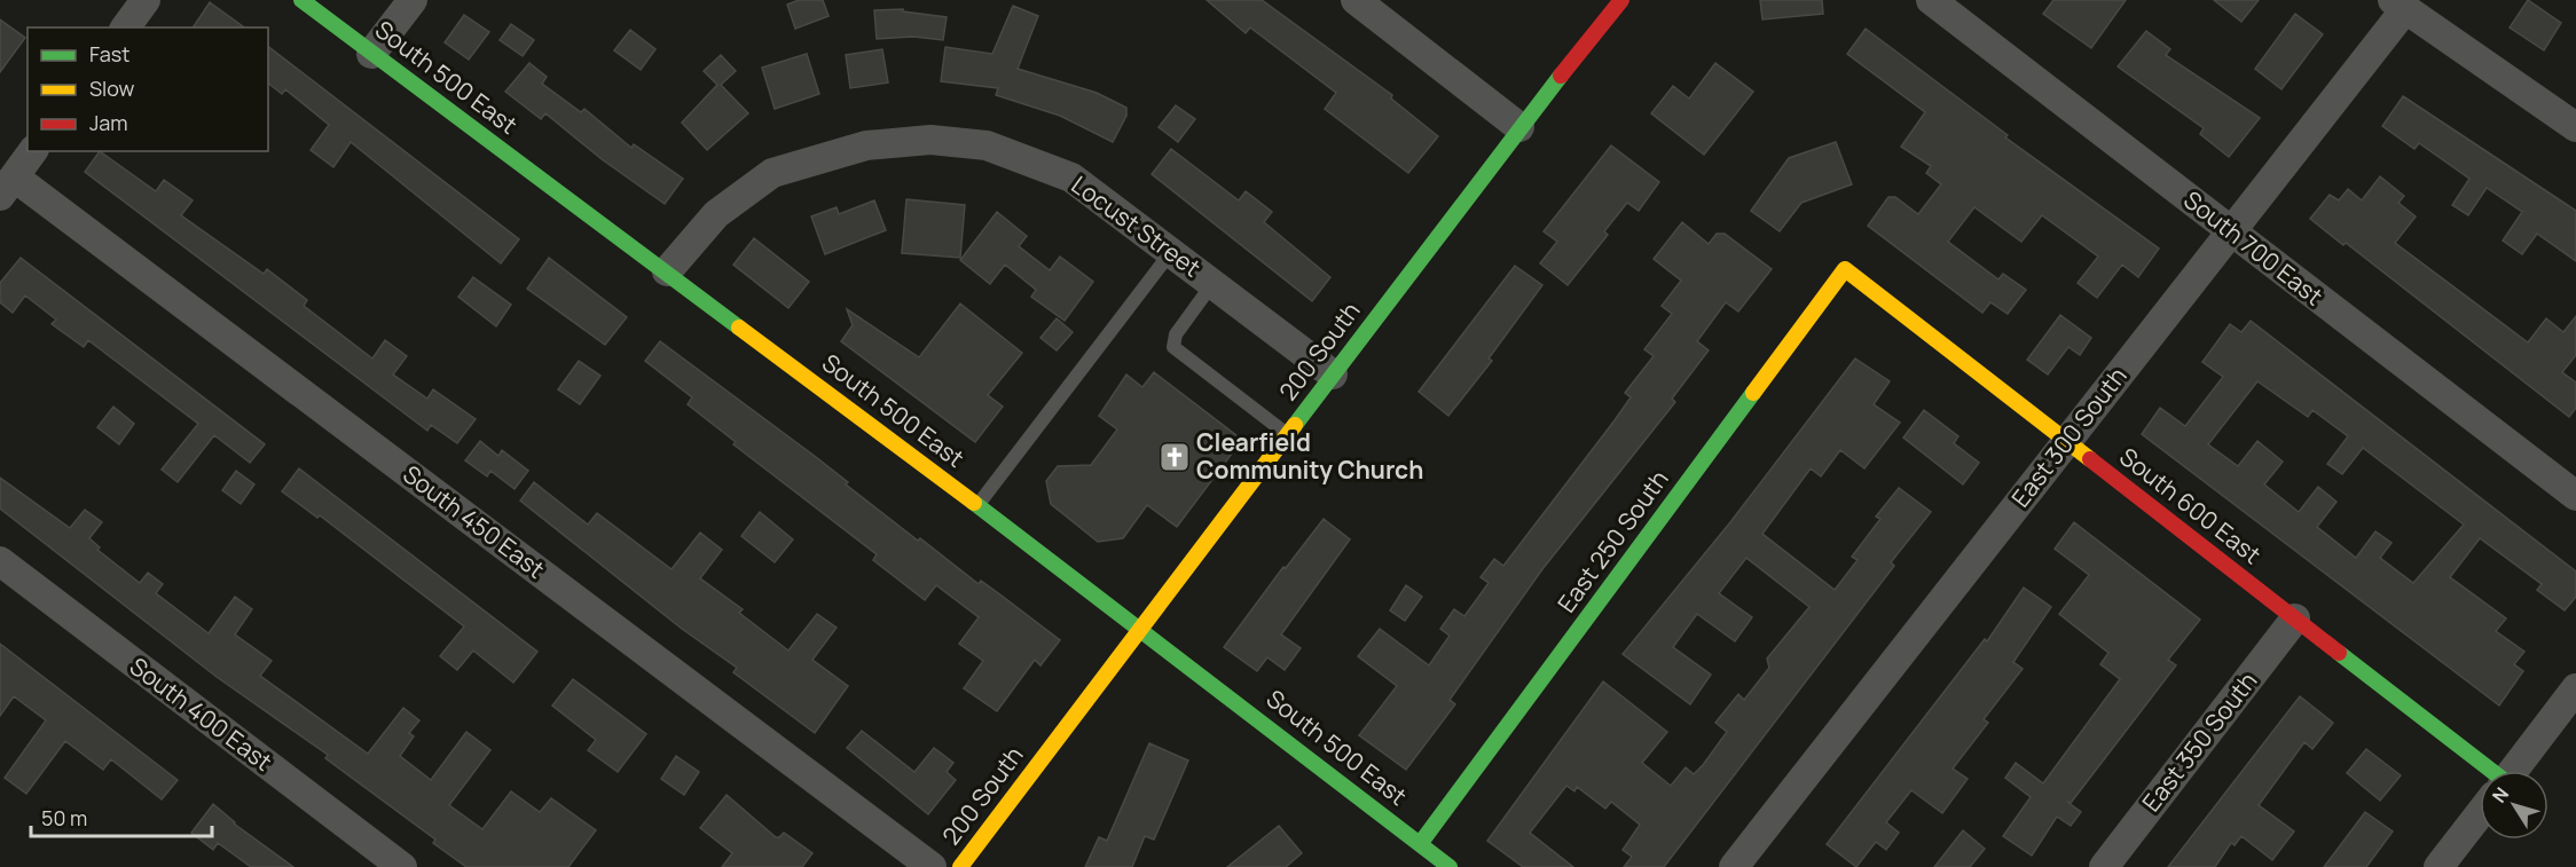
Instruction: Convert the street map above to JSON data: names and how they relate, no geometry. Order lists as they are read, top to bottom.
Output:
{
  "streets": {
    "street": [
      "South 500 East",
      "Locust Street",
      "South 700 East",
      "200 South",
      "East 300 South",
      "South 600 East",
      "South 450 East",
      "East 250 South",
      "South 400 East",
      "East 350 South"
    ]
  },
  "crossings": [
    ["South 500 East", "Locust Street"],
    ["South 500 East", "200 South"],
    ["South 500 East", "East 250 South"],
    ["Locust Street", "200 South"],
    ["South 700 East", "East 300 South"],
    ["East 300 South", "South 600 East"],
    ["South 600 East", "East 250 South"],
    ["South 600 East", "East 350 South"]
  ],
  "places": {
    "church": ["Clearfield Community Church"]
  },
  "legend": ["Fast", "Slow", "Jam"],
  "scale_bar": "50 m",
  "north": "top left"
}
